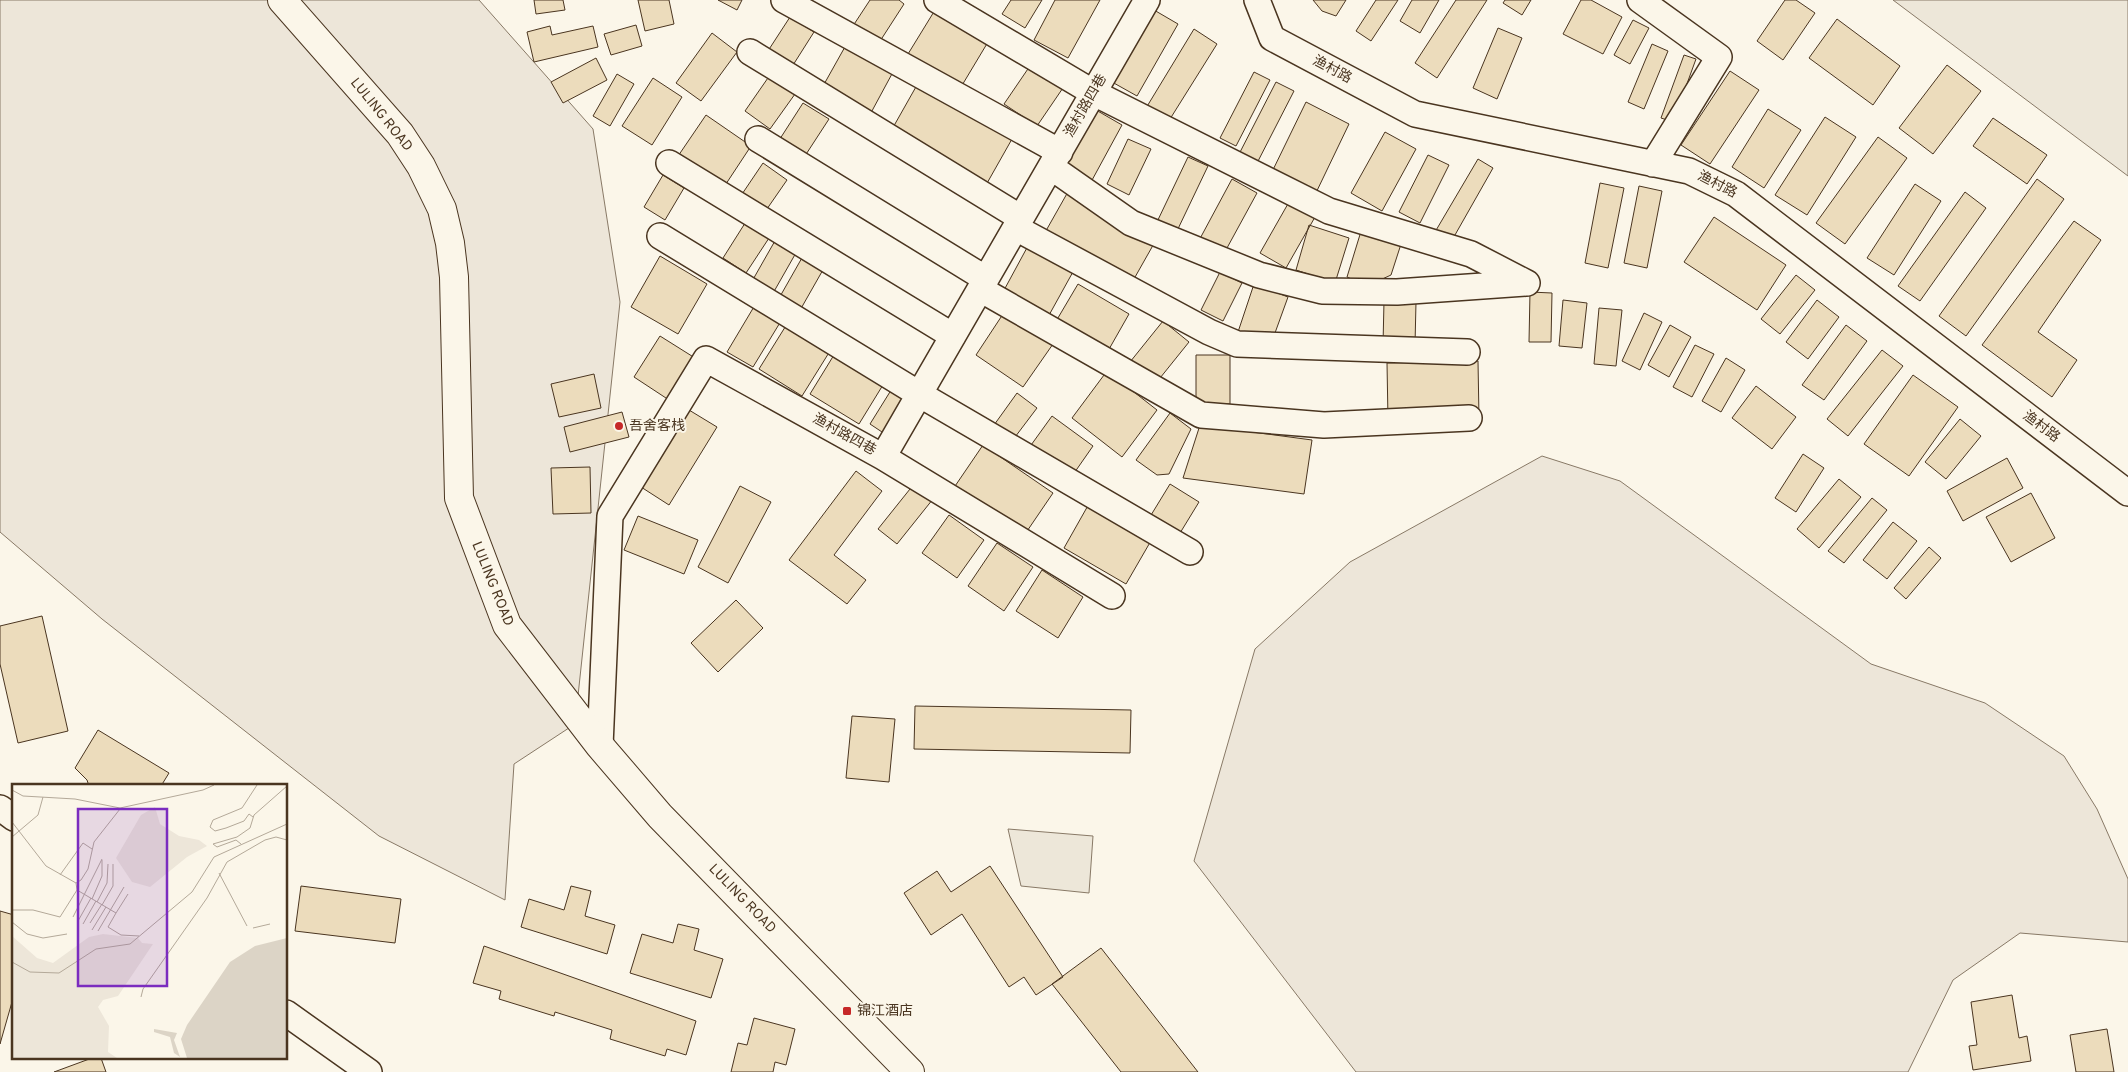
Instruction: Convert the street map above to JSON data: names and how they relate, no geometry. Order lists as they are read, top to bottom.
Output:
{
  "streets": {
    "main road": ["LULING ROAD"],
    "street": ["渔村路", "渔村路四巷"]
  },
  "crossings": [
    ["渔村路四巷", "LULING ROAD"]
  ],
  "places": {
    "other": ["吾舍客栈"],
    "transit": ["锦江酒店"]
  }
}
